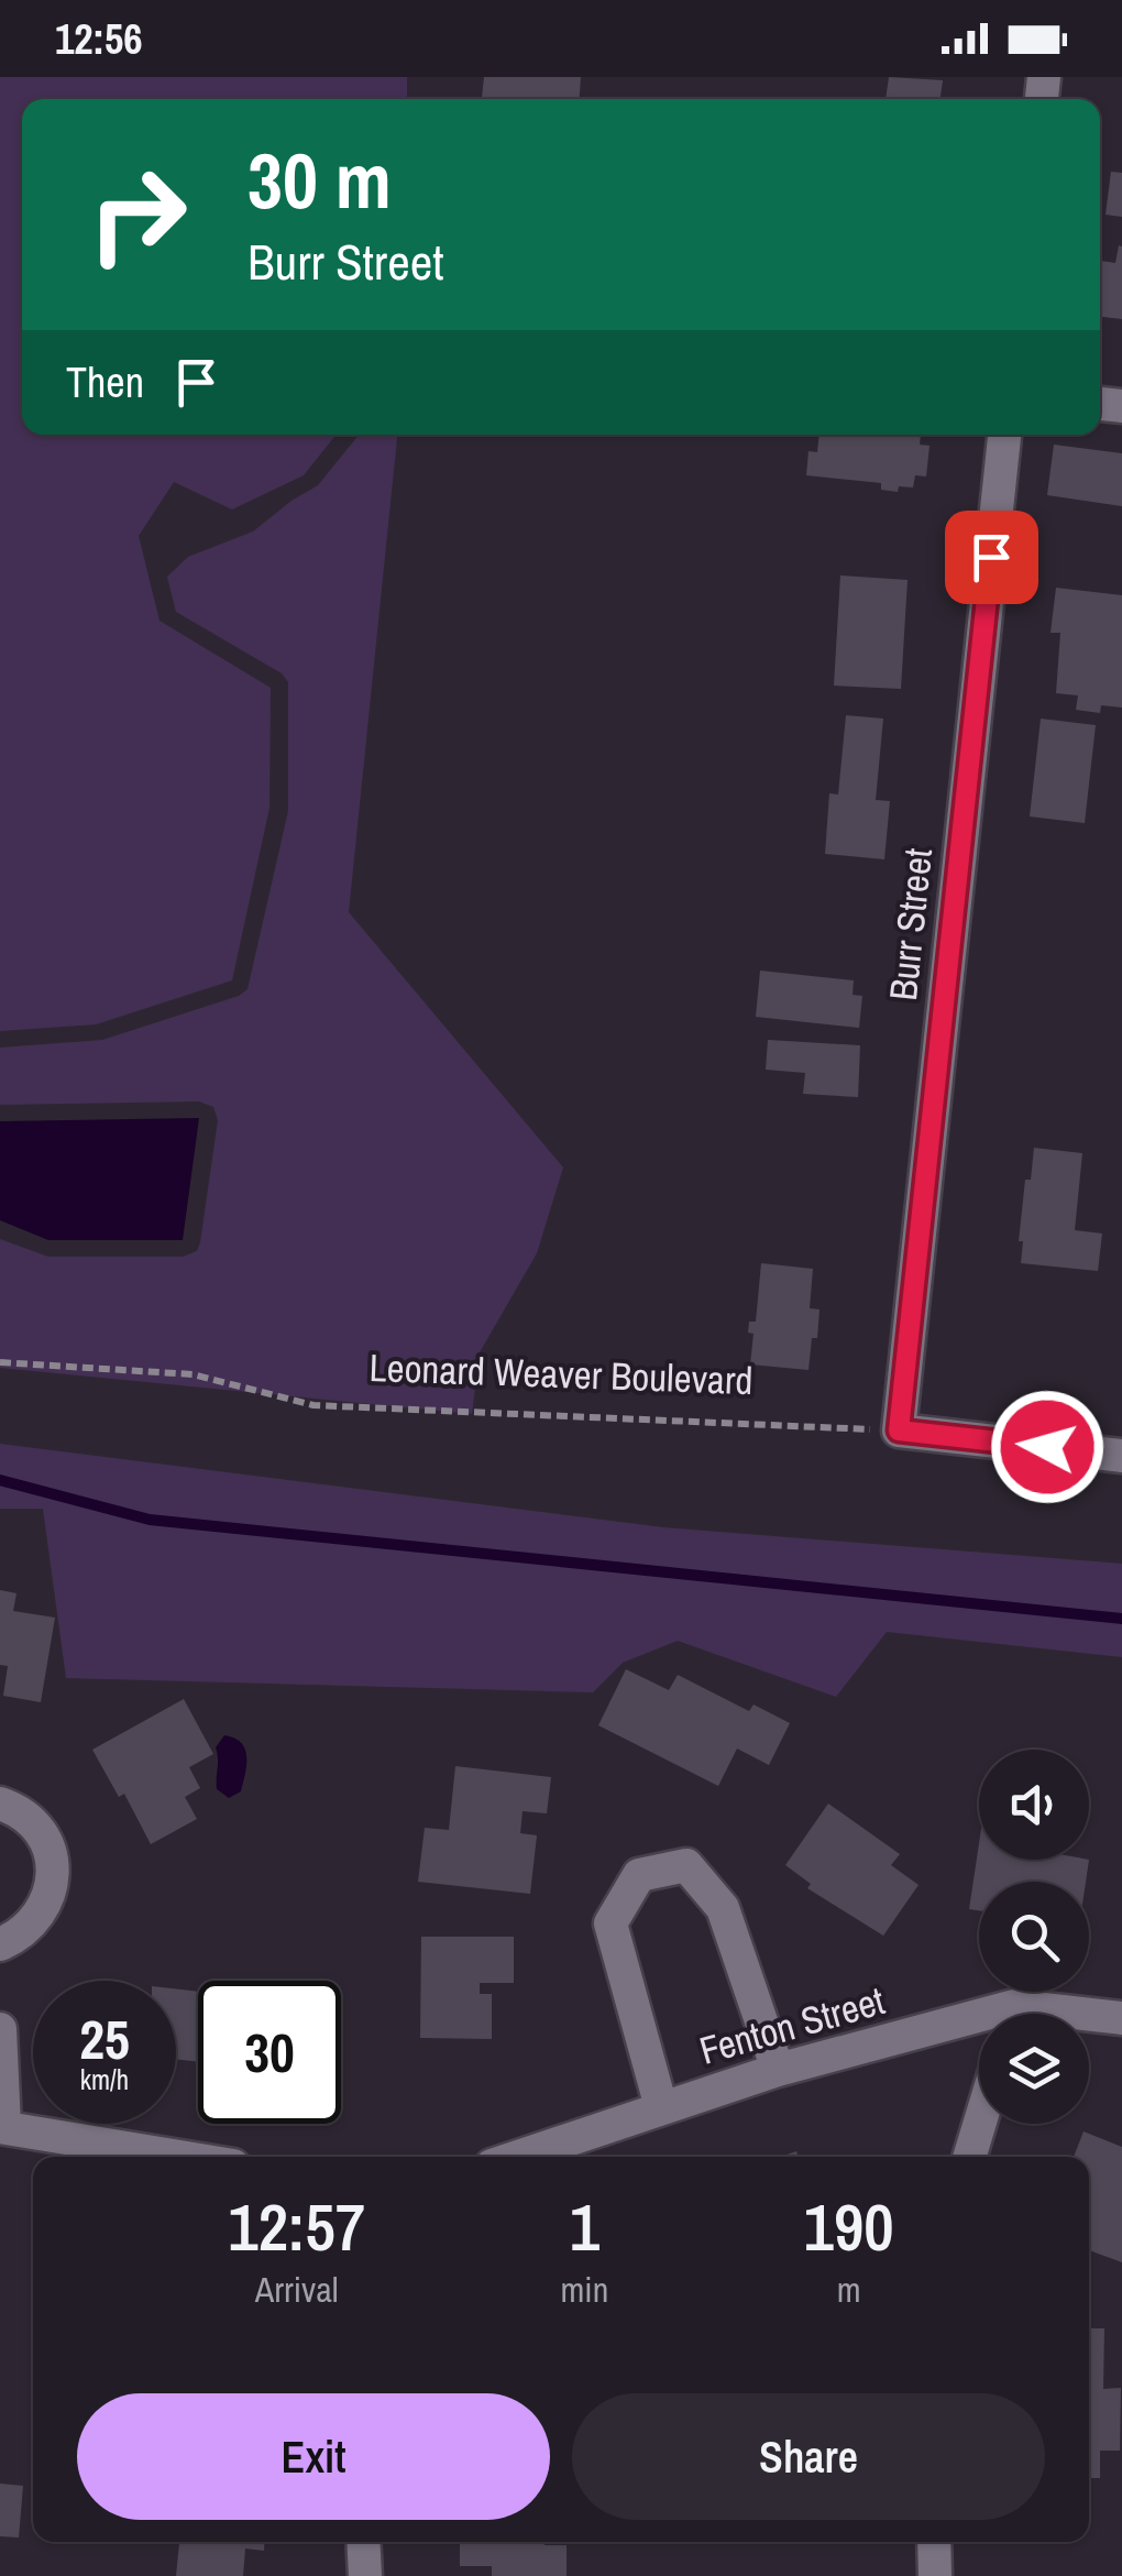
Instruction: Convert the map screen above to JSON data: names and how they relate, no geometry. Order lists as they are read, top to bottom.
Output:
{
  "streets": {
    "street": ["Burr Street", "Fenton Street"],
    "path": ["Leonard Weaver Boulevard"]
  },
  "crossings": [
    ["Burr Street", "Leonard Weaver Boulevard"]
  ],
  "page": {
    "status": "12:56",
    "turn": ["30 m", "Burr Street"],
    "then": "Then",
    "speed": "25 km/h",
    "limit": "30",
    "eta": [
      "12:57",
      "Arrival",
      "1",
      "min",
      "190",
      "m"
    ],
    "buttons": ["Exit", "Share"]
  }
}
